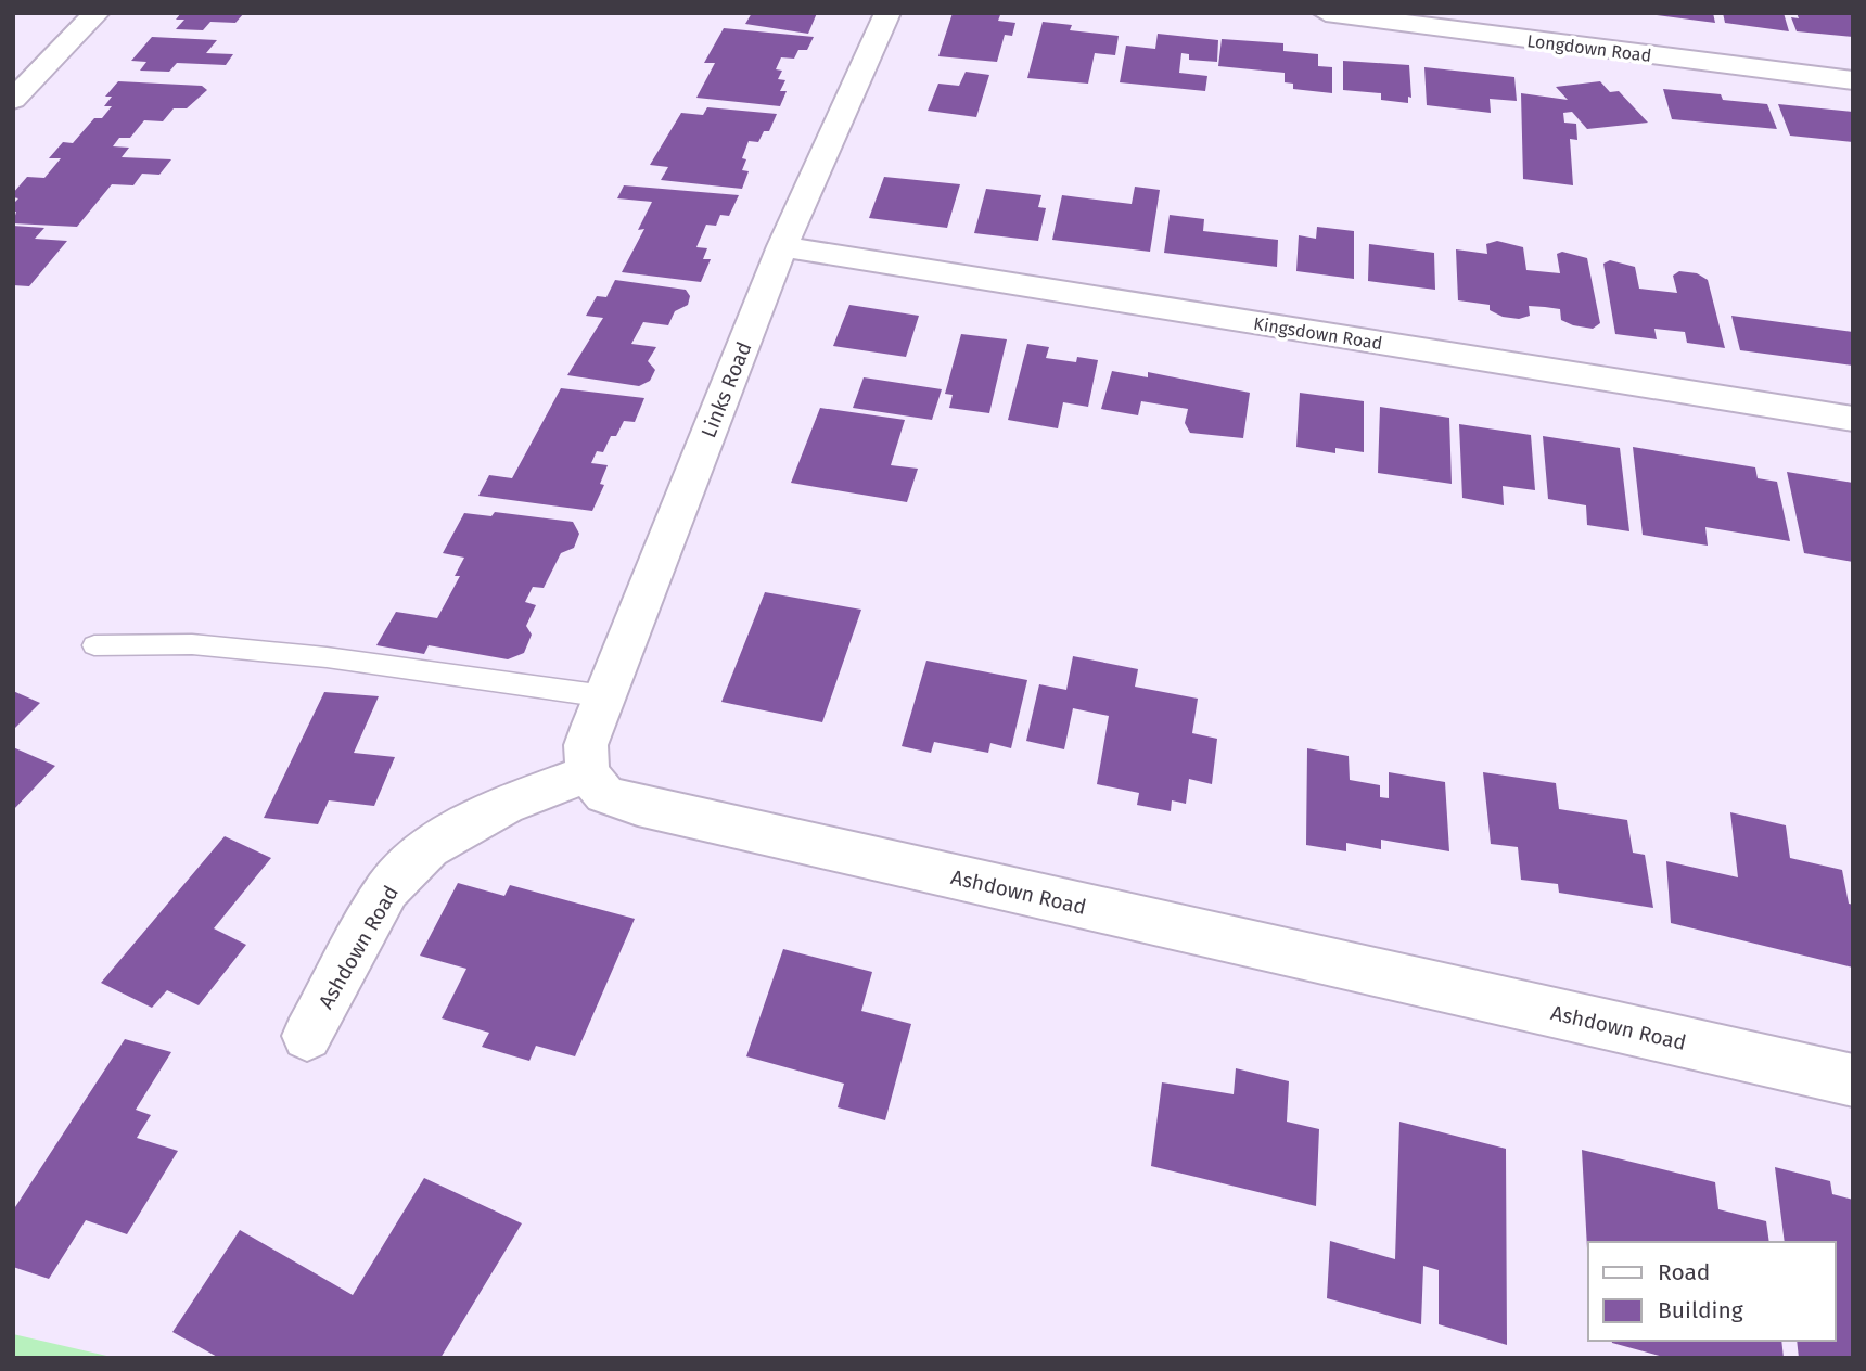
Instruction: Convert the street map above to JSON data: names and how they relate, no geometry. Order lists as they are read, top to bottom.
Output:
{
  "streets": {
    "street": [
      "Longdown Road",
      "Kingsdown Road",
      "Links Road",
      "Ashdown Road"
    ]
  },
  "crossings": [
    ["Kingsdown Road", "Links Road"],
    ["Links Road", "Ashdown Road"]
  ],
  "legend": ["Road", "Building"]
}
